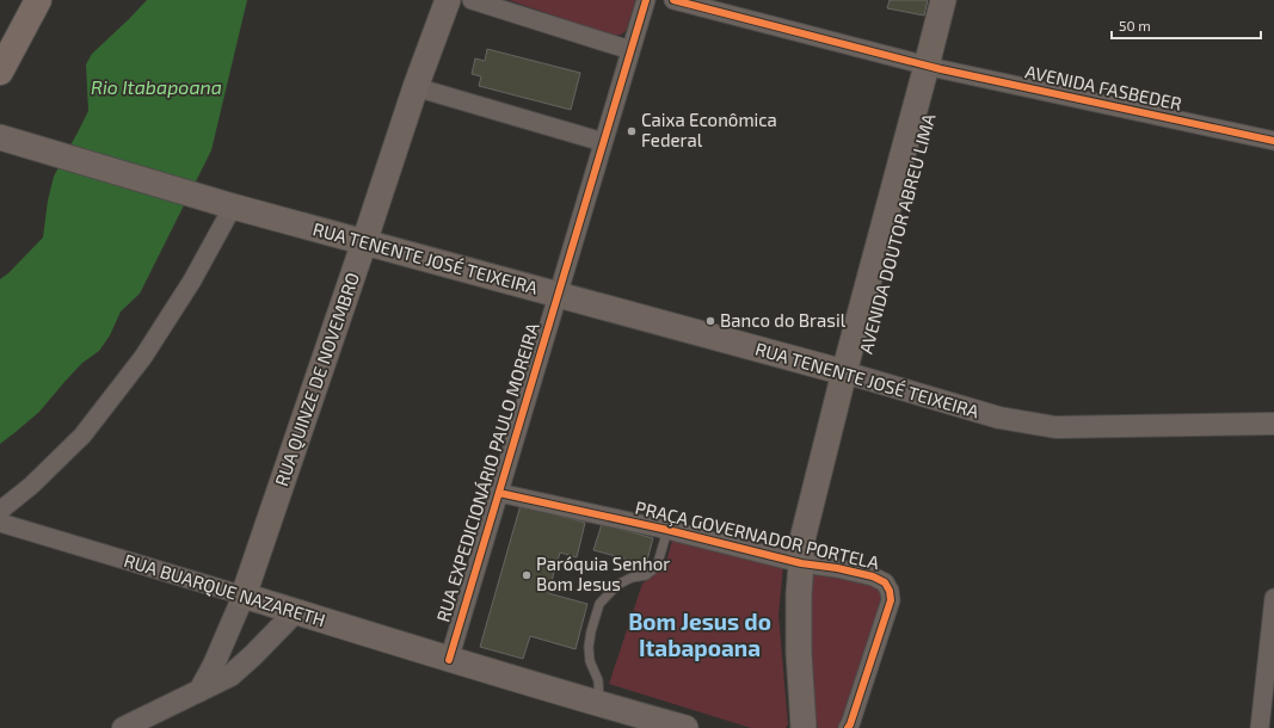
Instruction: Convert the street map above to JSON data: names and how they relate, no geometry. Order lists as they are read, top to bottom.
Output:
{
  "streets": {
    "main road": [
      "AVENIDA DOUTOR ABREU LIMA",
      "RUA TENENTE JOSÉ TEIXEIRA",
      "RUA QUINZE DE NOVEMBRO",
      "PRAÇA GOVERNADOR PORTELA",
      "RUA BUARQUE NAZARETH"
    ],
    "street": ["AVENIDA FASBEDER", "RUA EXPEDICIONÁRIO PAULO MOREIRA"]
  },
  "crossings": [
    ["AVENIDA FASBEDER", "AVENIDA DOUTOR ABREU LIMA"],
    ["AVENIDA DOUTOR ABREU LIMA", "RUA TENENTE JOSÉ TEIXEIRA"],
    ["AVENIDA DOUTOR ABREU LIMA", "PRAÇA GOVERNADOR PORTELA"],
    ["RUA TENENTE JOSÉ TEIXEIRA", "RUA QUINZE DE NOVEMBRO"],
    ["RUA TENENTE JOSÉ TEIXEIRA", "RUA EXPEDICIONÁRIO PAULO MOREIRA"],
    ["RUA QUINZE DE NOVEMBRO", "RUA BUARQUE NAZARETH"],
    ["RUA EXPEDICIONÁRIO PAULO MOREIRA", "PRAÇA GOVERNADOR PORTELA"],
    ["RUA EXPEDICIONÁRIO PAULO MOREIRA", "RUA BUARQUE NAZARETH"]
  ],
  "districts": ["Bom Jesus do Itabapoana"],
  "water": ["Rio Itabapoana"],
  "places": ["Caixa Econômica Federal", "Banco do Brasil", "Paróquia Senhor Bom Jesus"],
  "scale_bar": "50 m"
}
